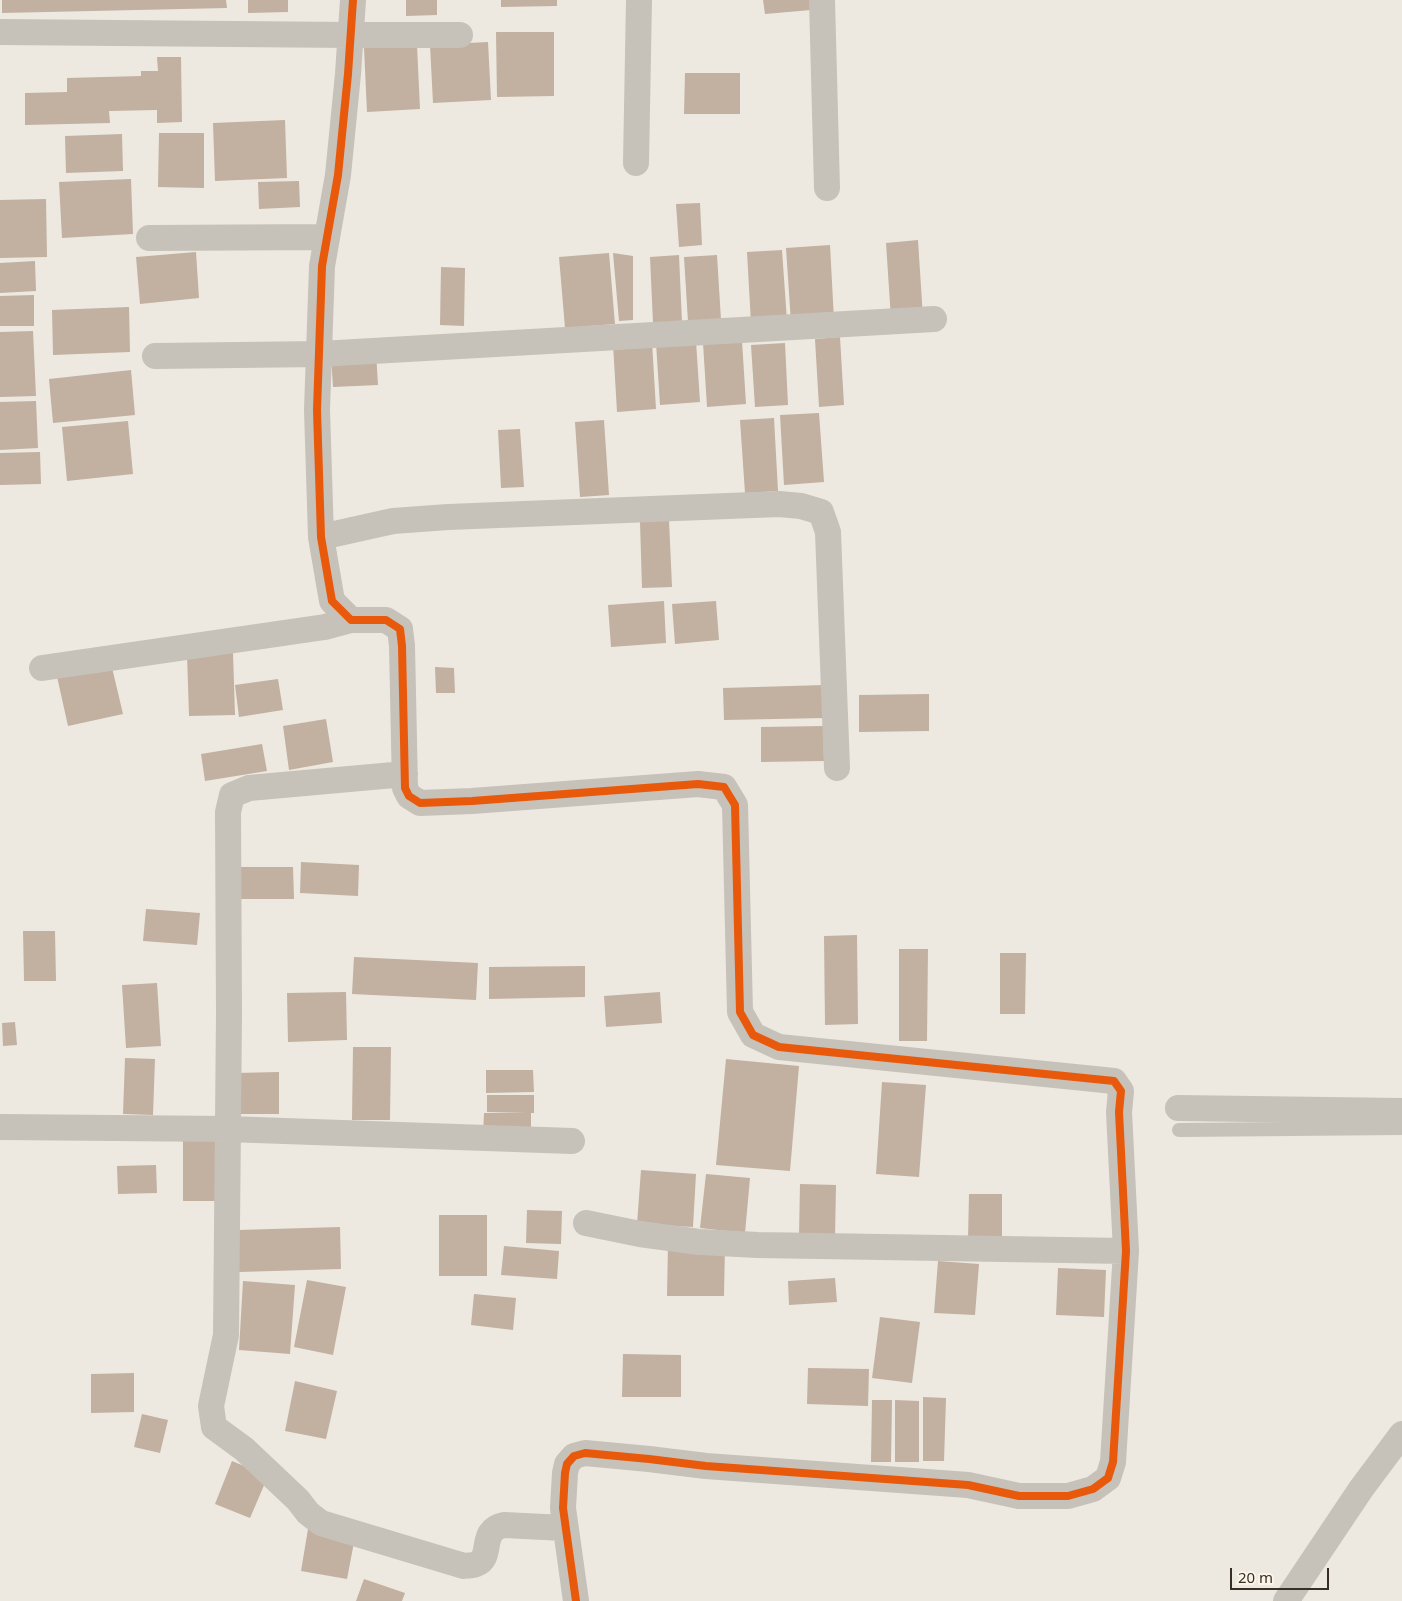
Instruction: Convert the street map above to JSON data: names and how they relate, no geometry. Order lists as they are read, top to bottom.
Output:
{
  "scale_bar": "20 m"
}
